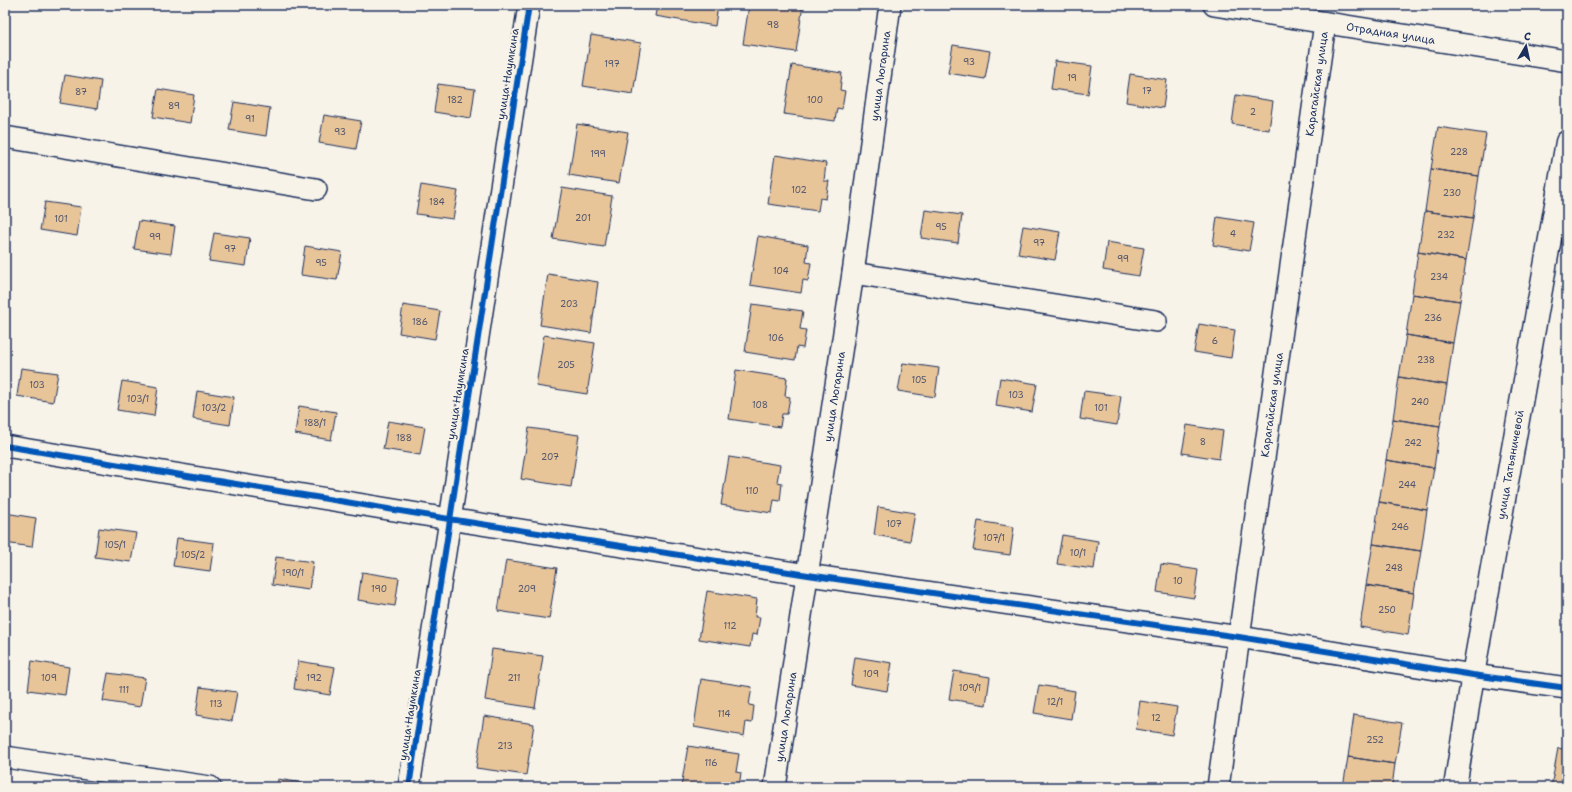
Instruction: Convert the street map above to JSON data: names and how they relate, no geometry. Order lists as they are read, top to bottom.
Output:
{
  "streets": {
    "street": [
      "Отрадная улица",
      "улица Наумкина",
      "улица Люгарина",
      "Карагайская улица",
      "улица Татьяничевой"
    ]
  },
  "crossings": [
    ["Отрадная улица", "Карагайская улица"]
  ],
  "house_numbers": [
    "98",
    "93",
    "197",
    "19",
    "17",
    "87",
    "182",
    "100",
    "89",
    "2",
    "91",
    "93",
    "228",
    "199",
    "102",
    "230",
    "184",
    "201",
    "101",
    "95",
    "4",
    "232",
    "99",
    "97",
    "97",
    "99",
    "95",
    "104",
    "234",
    "203",
    "236",
    "186",
    "106",
    "6",
    "238",
    "205",
    "105",
    "103",
    "103",
    "103/1",
    "240",
    "108",
    "103/2",
    "101",
    "188/1",
    "188",
    "8",
    "242",
    "207",
    "244",
    "110",
    "107",
    "246",
    "107/1",
    "105/1",
    "10/1",
    "105/2",
    "248",
    "190/1",
    "10",
    "190",
    "209",
    "250",
    "112",
    "109",
    "109",
    "192",
    "211",
    "109/1",
    "111",
    "12/1",
    "113",
    "114",
    "12",
    "252",
    "213",
    "116"
  ],
  "north": "top"
}
